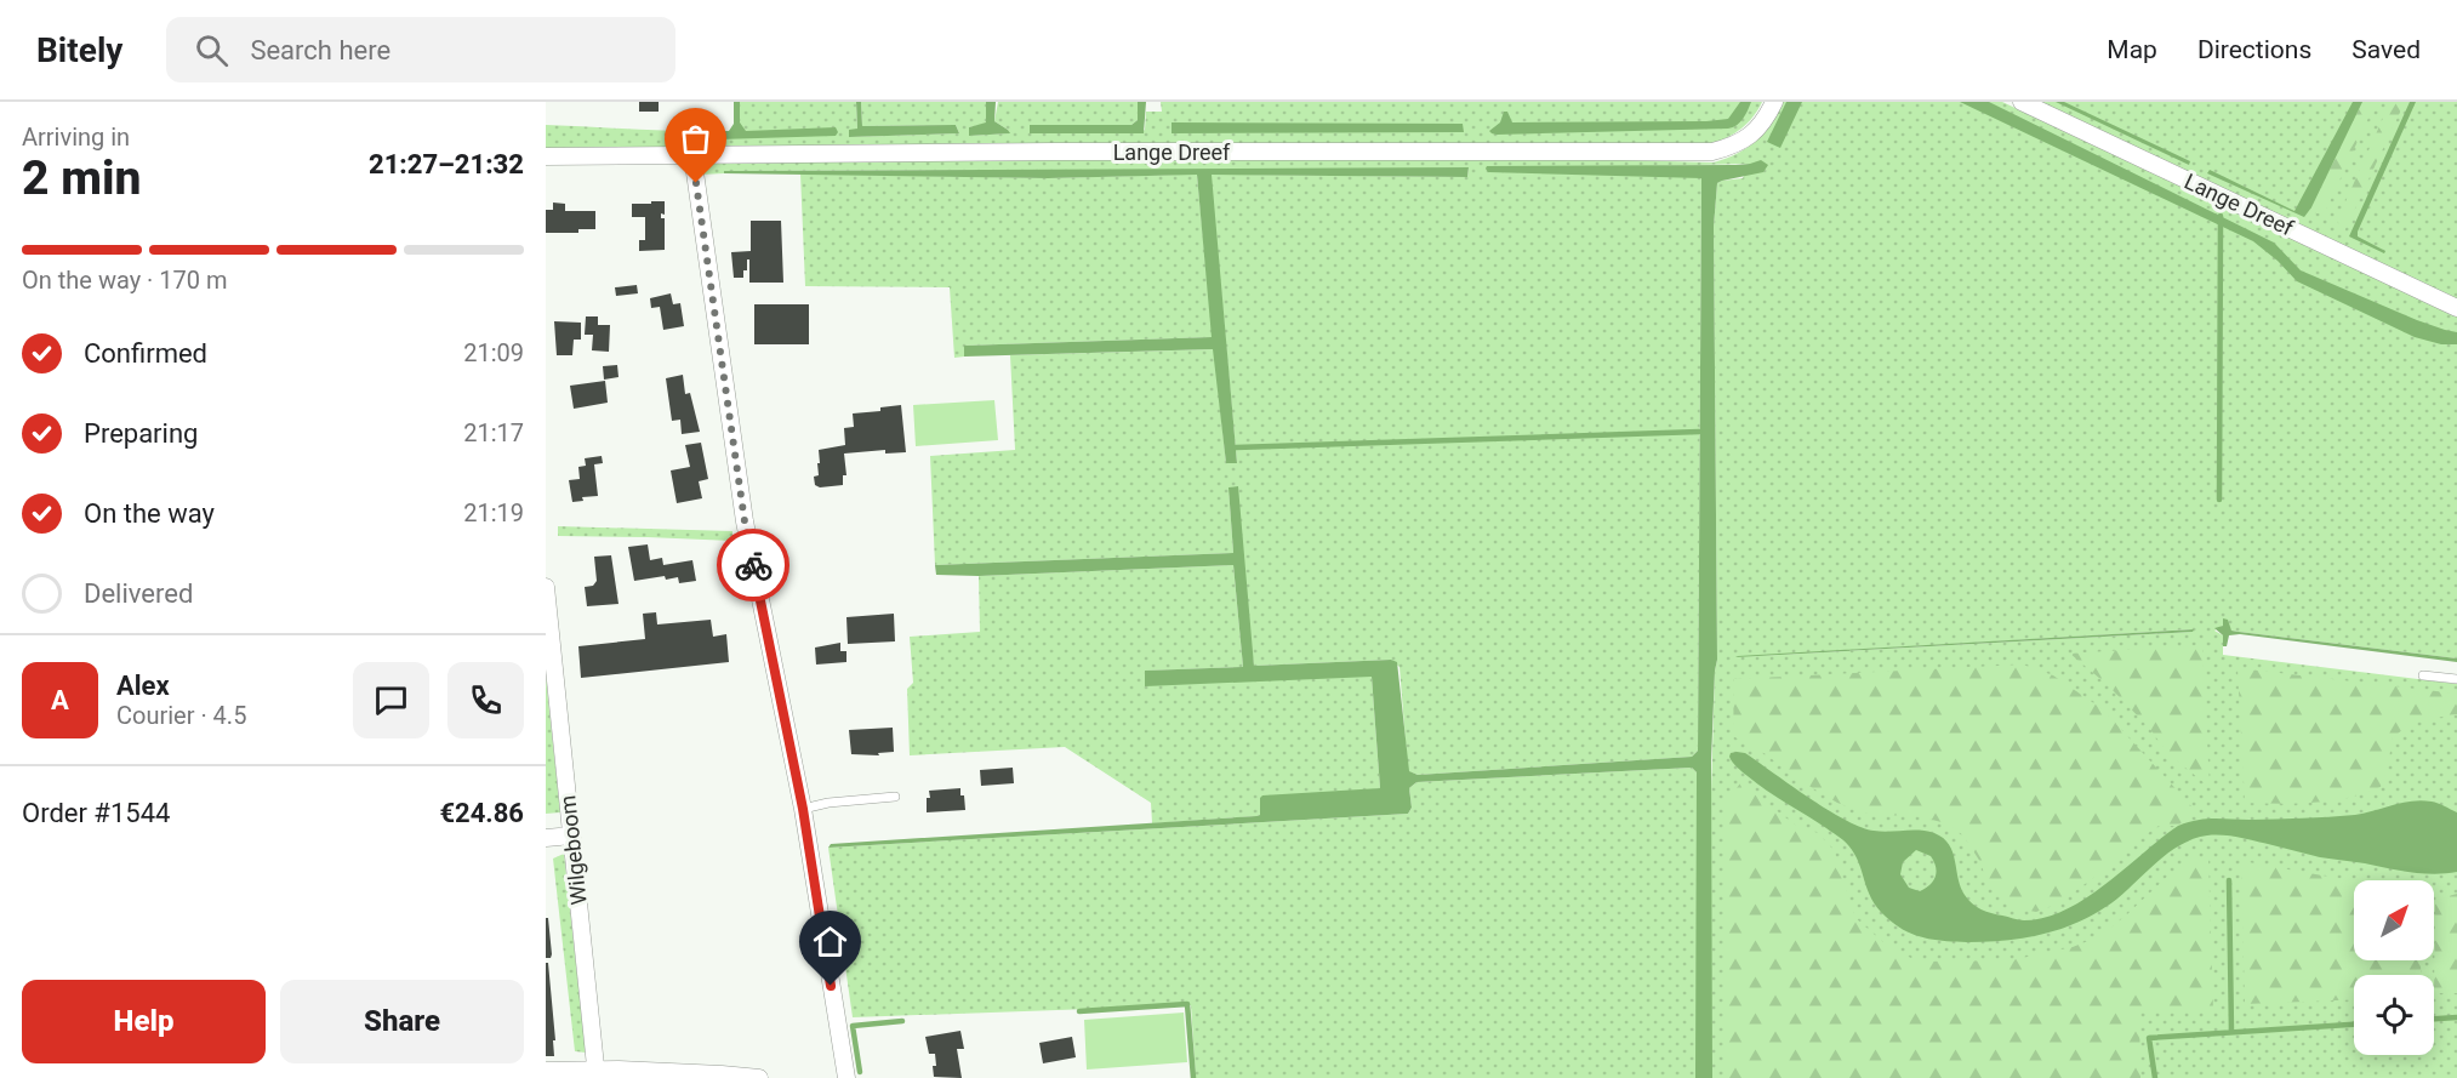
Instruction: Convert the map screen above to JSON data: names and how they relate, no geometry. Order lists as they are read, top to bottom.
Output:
{
  "streets": {
    "street": ["Lange Dreef", "Wilgeboom"]
  },
  "north": "top right",
  "page": {
    "header": "Bitely",
    "search": "Search here",
    "nav": ["Map", "Directions", "Saved"],
    "heading": ["2 min", "Arriving in", "21:27–21:32"],
    "panel": [
      "Alex",
      "Courier · 4.5",
      "Order #1544",
      "€24.86"
    ],
    "bar": "On the way · 170 m",
    "list": [
      ["Confirmed", "21:09"],
      ["Preparing", "21:17"],
      ["On the way", "21:19"],
      "Delivered"
    ],
    "round": "A",
    "buttons": ["Help", "Share"]
  }
}
